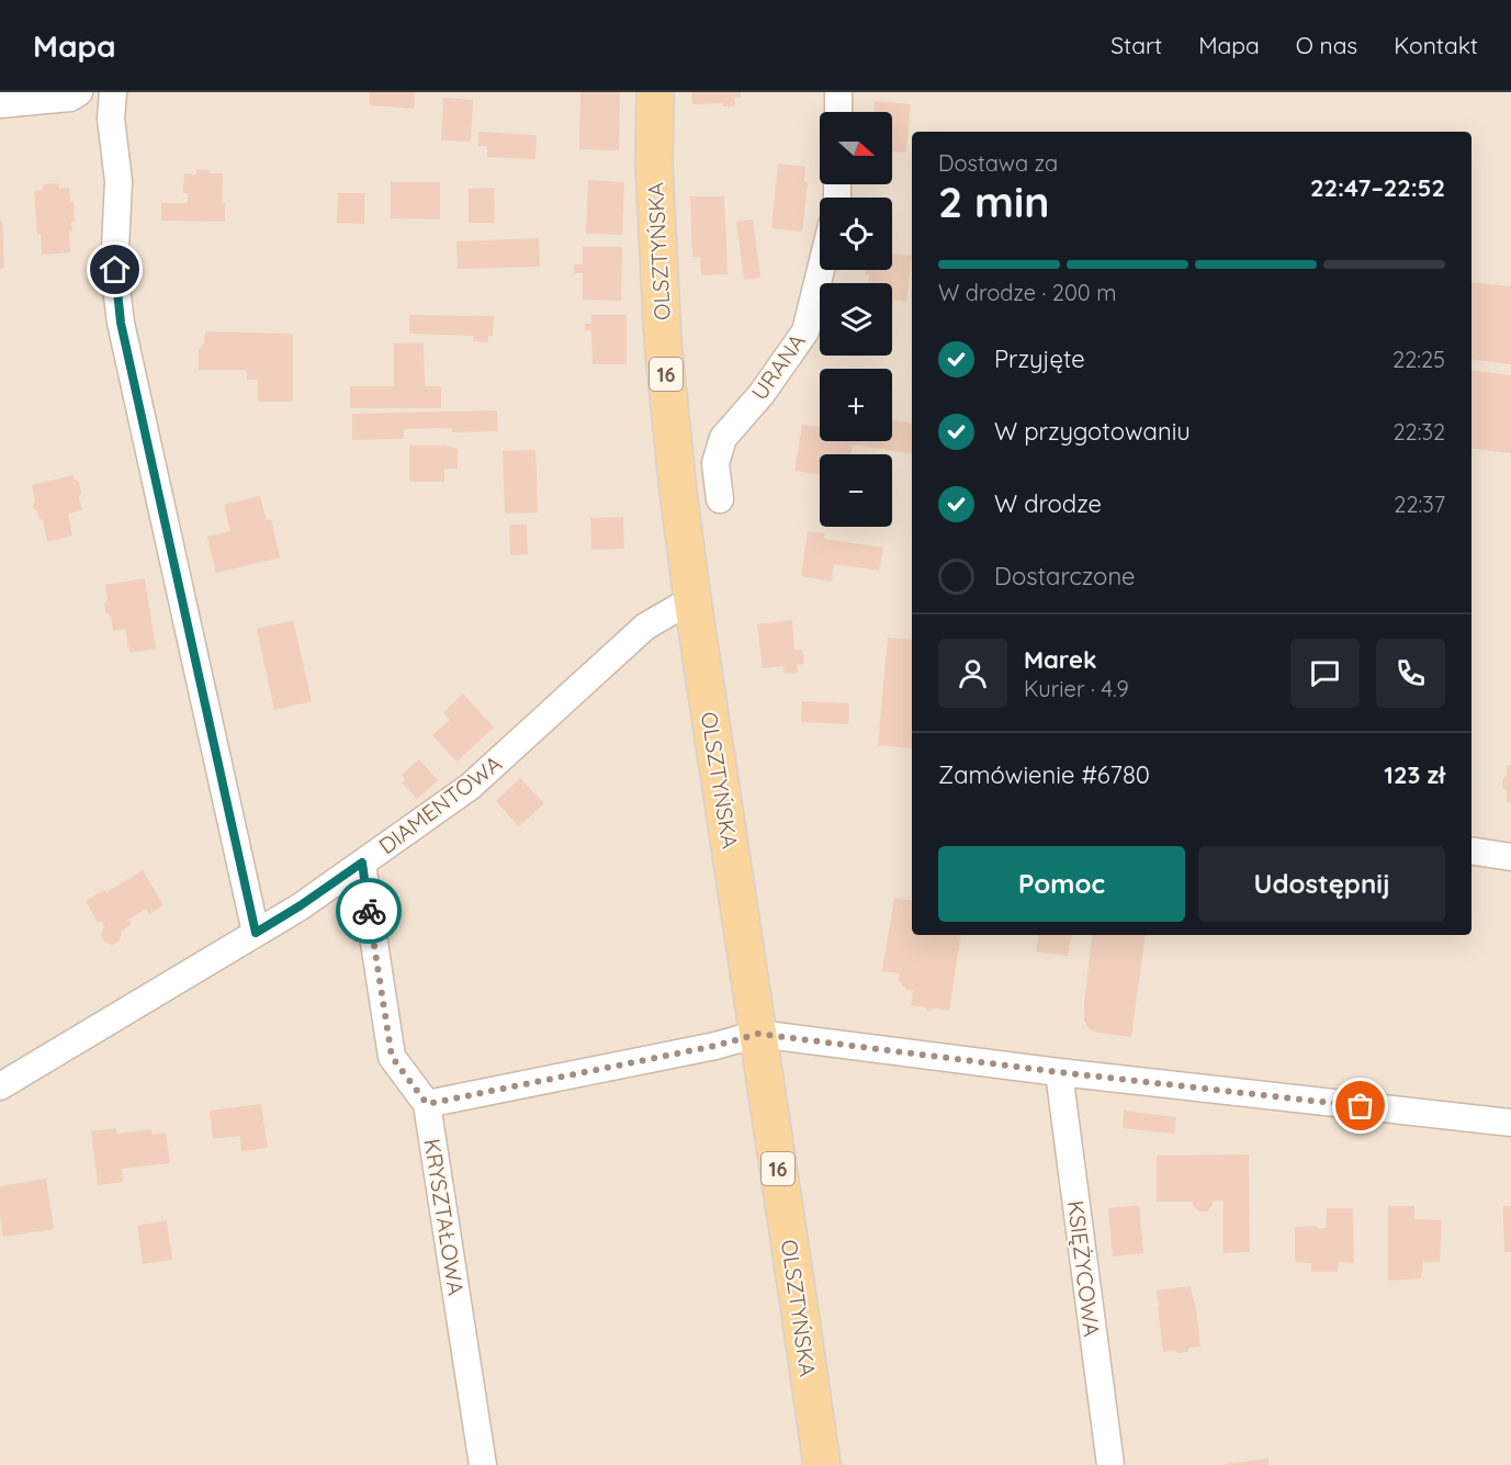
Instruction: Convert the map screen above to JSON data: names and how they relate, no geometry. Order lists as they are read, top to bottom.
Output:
{
  "streets": {
    "main road": ["OLSZTYŃSKA", "16"],
    "street": [
      "URANA",
      "DIAMENTOWA",
      "KRYSZTAŁOWA",
      "KSIĘŻYCOWA"
    ]
  },
  "crossings": [
    ["OLSZTYŃSKA", "DIAMENTOWA"],
    ["DIAMENTOWA", "KRYSZTAŁOWA"]
  ],
  "north": "right",
  "page": {
    "header": "Mapa",
    "nav": [
      "Start",
      "Mapa",
      "O nas",
      "Kontakt"
    ],
    "map_buttons": ["+", "−"],
    "heading": ["2 min", "Dostawa za", "22:47–22:52"],
    "panel": [
      "Marek",
      "Kurier · 4.9",
      "Zamówienie #6780",
      "123 zł"
    ],
    "bar": "W drodze · 200 m",
    "list": [
      ["Przyjęte", "22:25"],
      ["W przygotowaniu", "22:32"],
      ["W drodze", "22:37"],
      "Dostarczone"
    ],
    "buttons": ["Pomoc", "Udostępnij"]
  }
}
